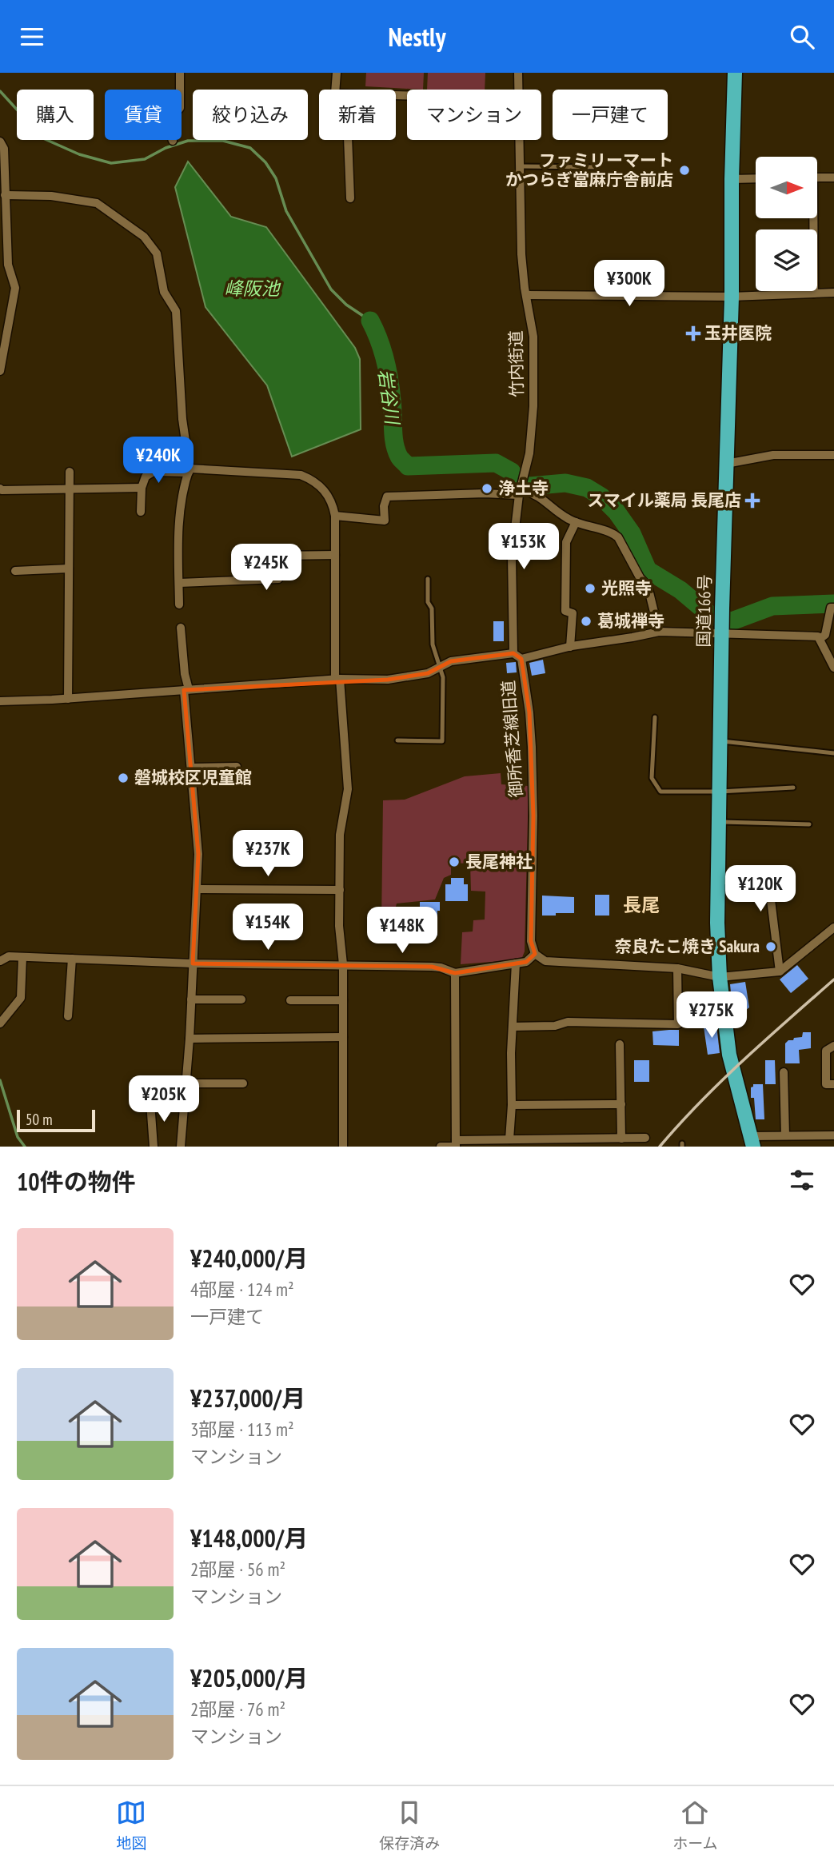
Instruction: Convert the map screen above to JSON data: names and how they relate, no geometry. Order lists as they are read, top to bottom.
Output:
{
  "streets": {
    "highway": ["国道166号"],
    "street": ["竹内街道", "御所香芝線旧道"]
  },
  "crossings": [
    ["竹内街道", "御所香芝線旧道"]
  ],
  "districts": ["長尾"],
  "water": ["峰阪池", "岩谷川"],
  "places": {
    "other": [
      "ファミリーマート かつらぎ當麻庁舎前店",
      "浄土寺",
      "光照寺",
      "葛城禅寺",
      "磐城校区児童館",
      "長尾神社",
      "奈良たこ焼き Sakura"
    ],
    "health": ["玉井医院", "スマイル薬局 長尾店"]
  },
  "scale_bar": "50 m",
  "north": "right",
  "page": {
    "header": "Nestly",
    "chip": [
      "購入",
      "賃貸",
      "絞り込み",
      "新着",
      "マンション",
      "一戸建て"
    ],
    "price": [
      "¥300K",
      "¥240K",
      "¥153K",
      "¥245K",
      "¥237K",
      "¥120K",
      "¥154K",
      "¥148K",
      "¥275K",
      "¥205K"
    ],
    "scale": "50 m",
    "heading": "10件の物件",
    "list": [
      {
        "name": "¥240,000/月",
        "note": "4部屋 · 124 m² · 一戸建て"
      },
      {
        "name": "¥237,000/月",
        "note": "3部屋 · 113 m² · マンション"
      },
      {
        "name": "¥148,000/月",
        "note": "2部屋 · 56 m² · マンション"
      },
      {
        "name": "¥205,000/月",
        "note": "2部屋 · 76 m² · マンション"
      }
    ],
    "tabs": ["地図", "保存済み", "ホーム"]
  }
}
